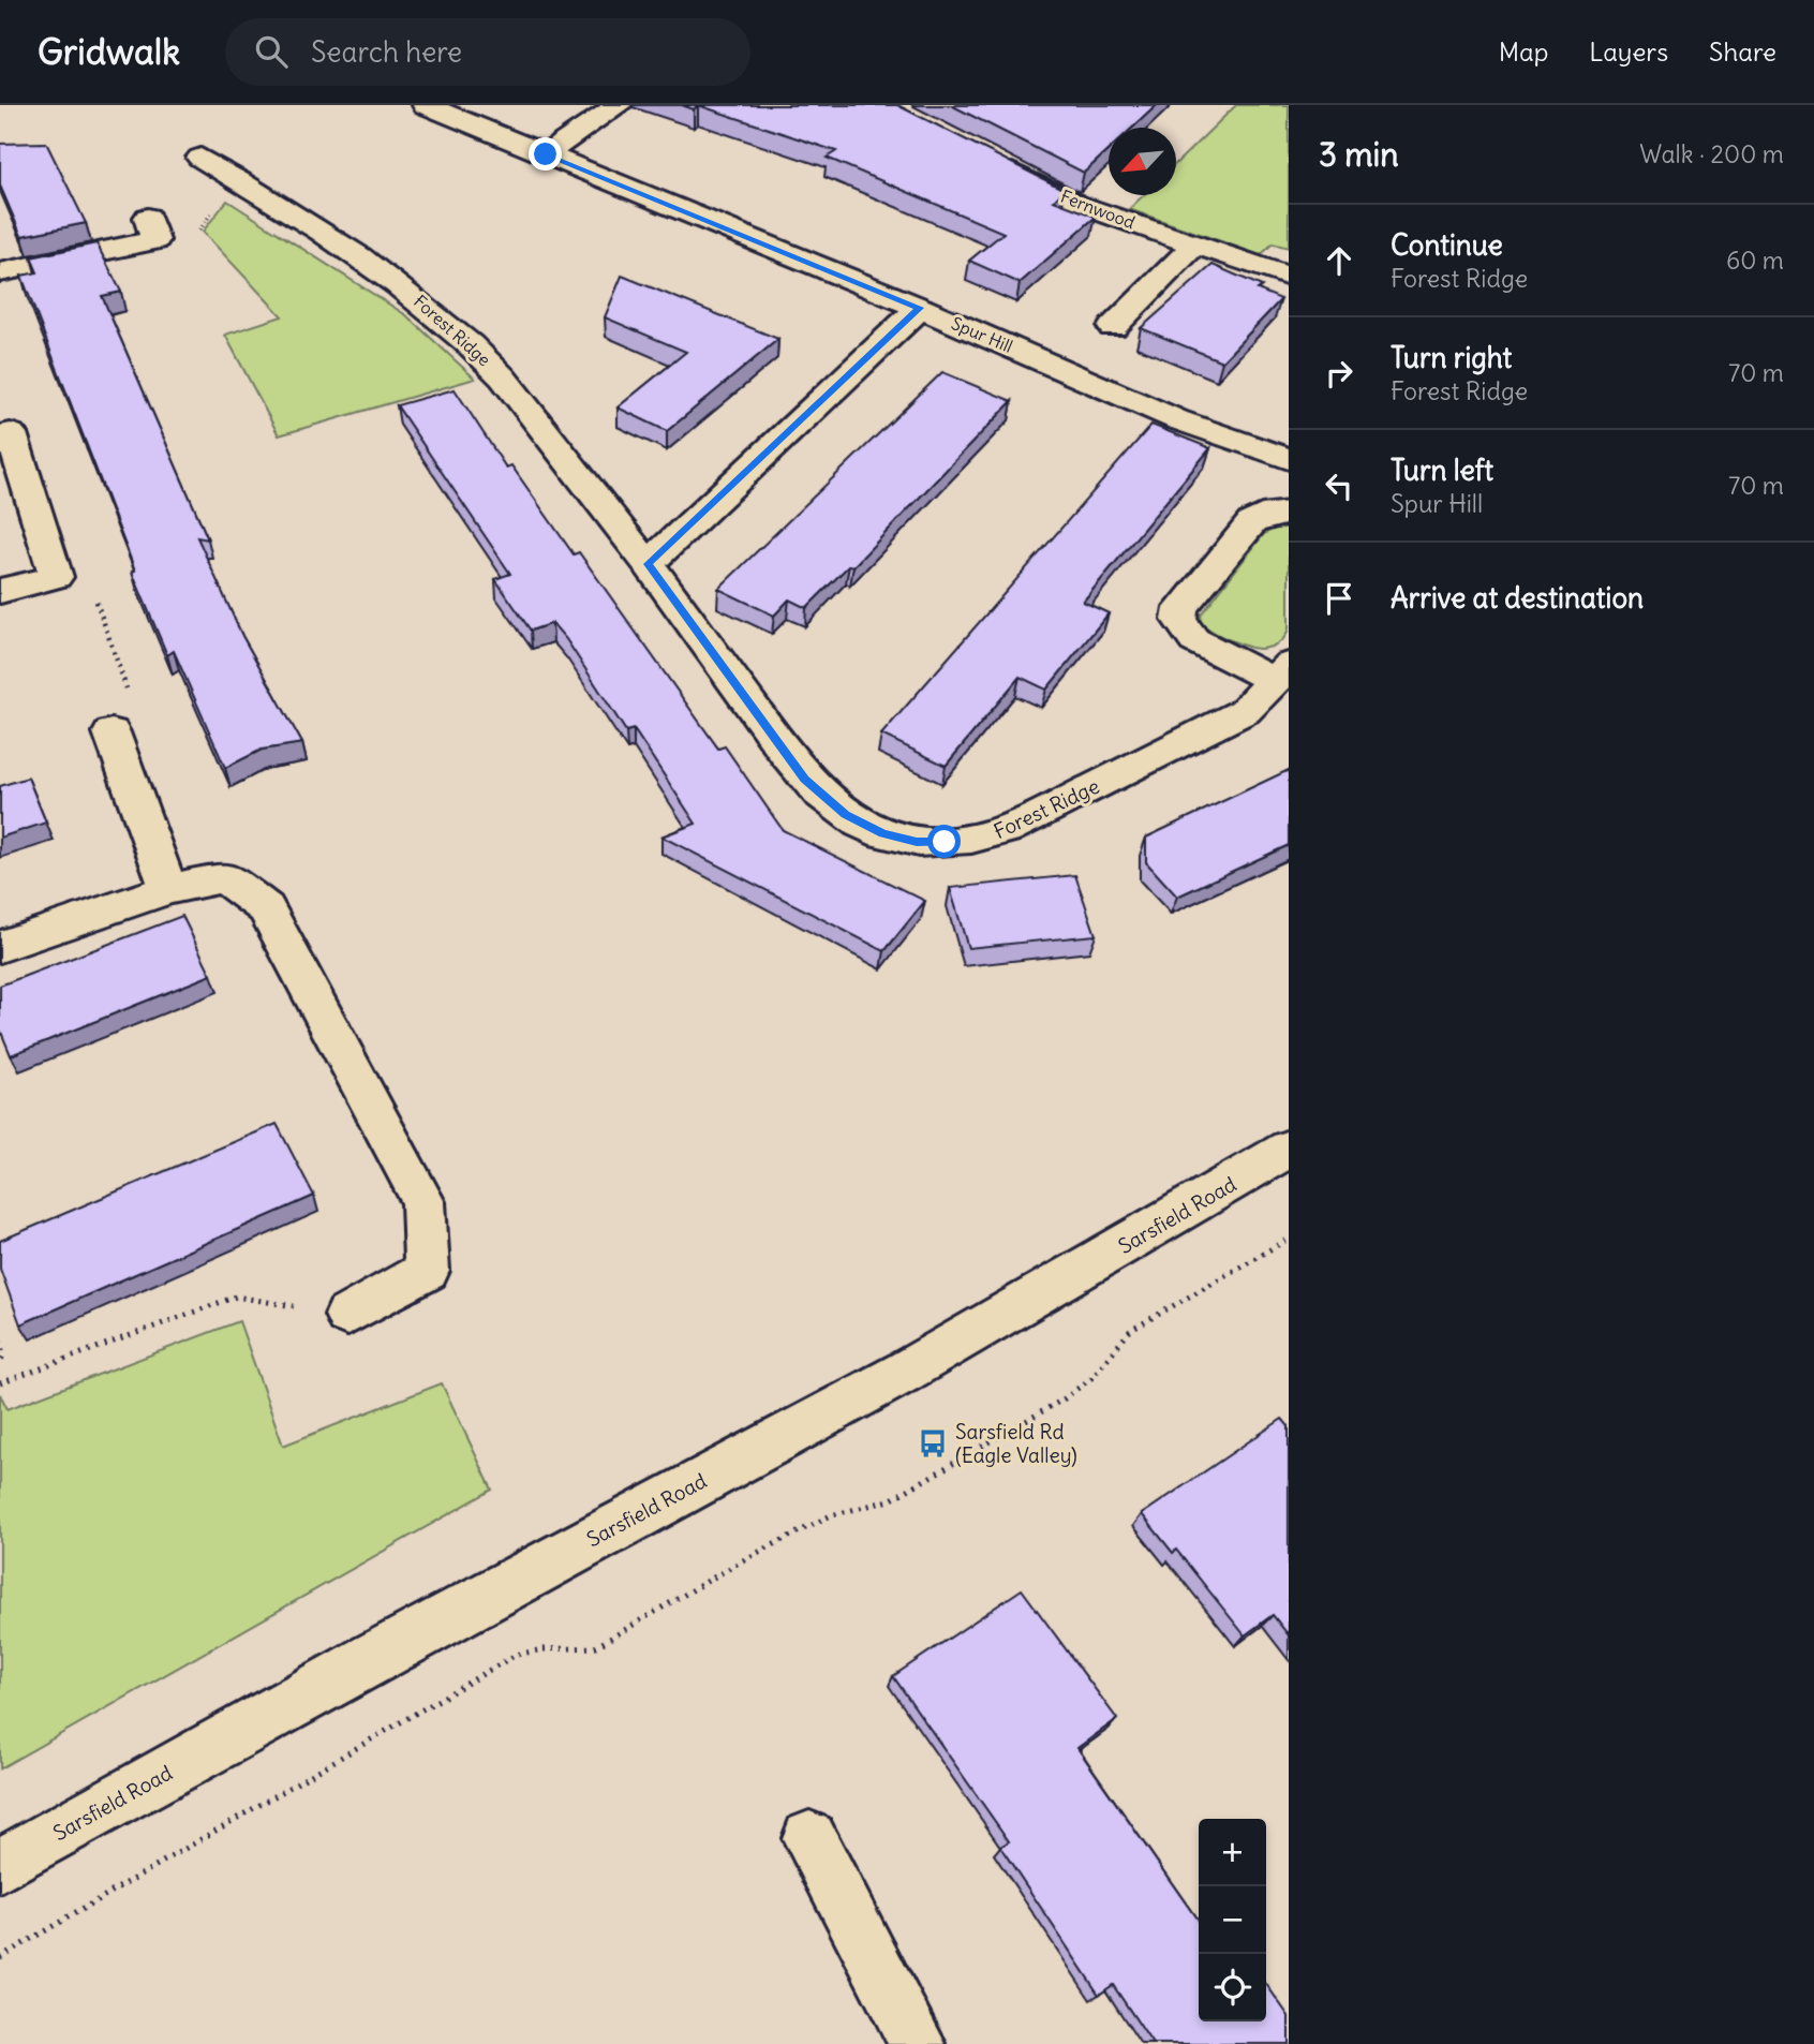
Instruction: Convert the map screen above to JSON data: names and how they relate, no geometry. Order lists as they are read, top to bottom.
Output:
{
  "streets": {
    "street": [
      "Fernwood",
      "Forest Ridge",
      "Spur Hill",
      "Sarsfield Road"
    ]
  },
  "places": {
    "bus stop": ["Sarsfield Rd (Eagle Valley)"]
  },
  "north": "bottom left",
  "page": {
    "header": "Gridwalk",
    "search": "Search here",
    "nav": ["Map", "Layers", "Share"],
    "heading": ["3 min", "Walk · 200 m"],
    "list": [
      ["Continue", "Forest Ridge", "60 m"],
      ["Turn right", "Forest Ridge", "70 m"],
      ["Turn left", "Spur Hill", "70 m"],
      "Arrive at destination"
    ],
    "map_buttons": ["+", "−"]
  }
}
